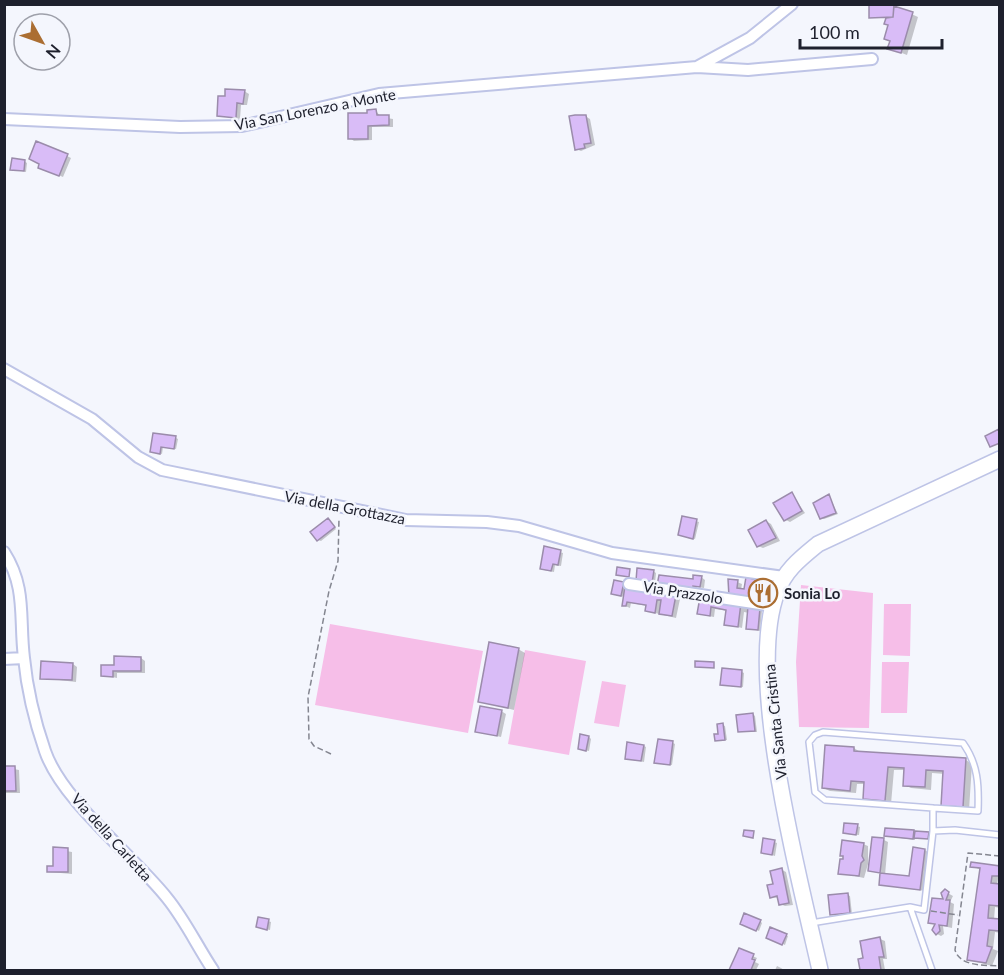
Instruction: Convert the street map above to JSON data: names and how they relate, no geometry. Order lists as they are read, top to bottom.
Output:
{
  "streets": {
    "street": [
      "Via San Lorenzo a Monte",
      "Via della Grottazza",
      "Via Prazzolo",
      "Via Santa Cristina",
      "Via della Carletta"
    ]
  },
  "crossings": [
    ["Via della Grottazza", "Via Santa Cristina"],
    ["Via Prazzolo", "Via Santa Cristina"]
  ],
  "places": {
    "restaurant": ["Sonia Lo"]
  },
  "scale_bar": "100 m",
  "north": "bottom right"
}
